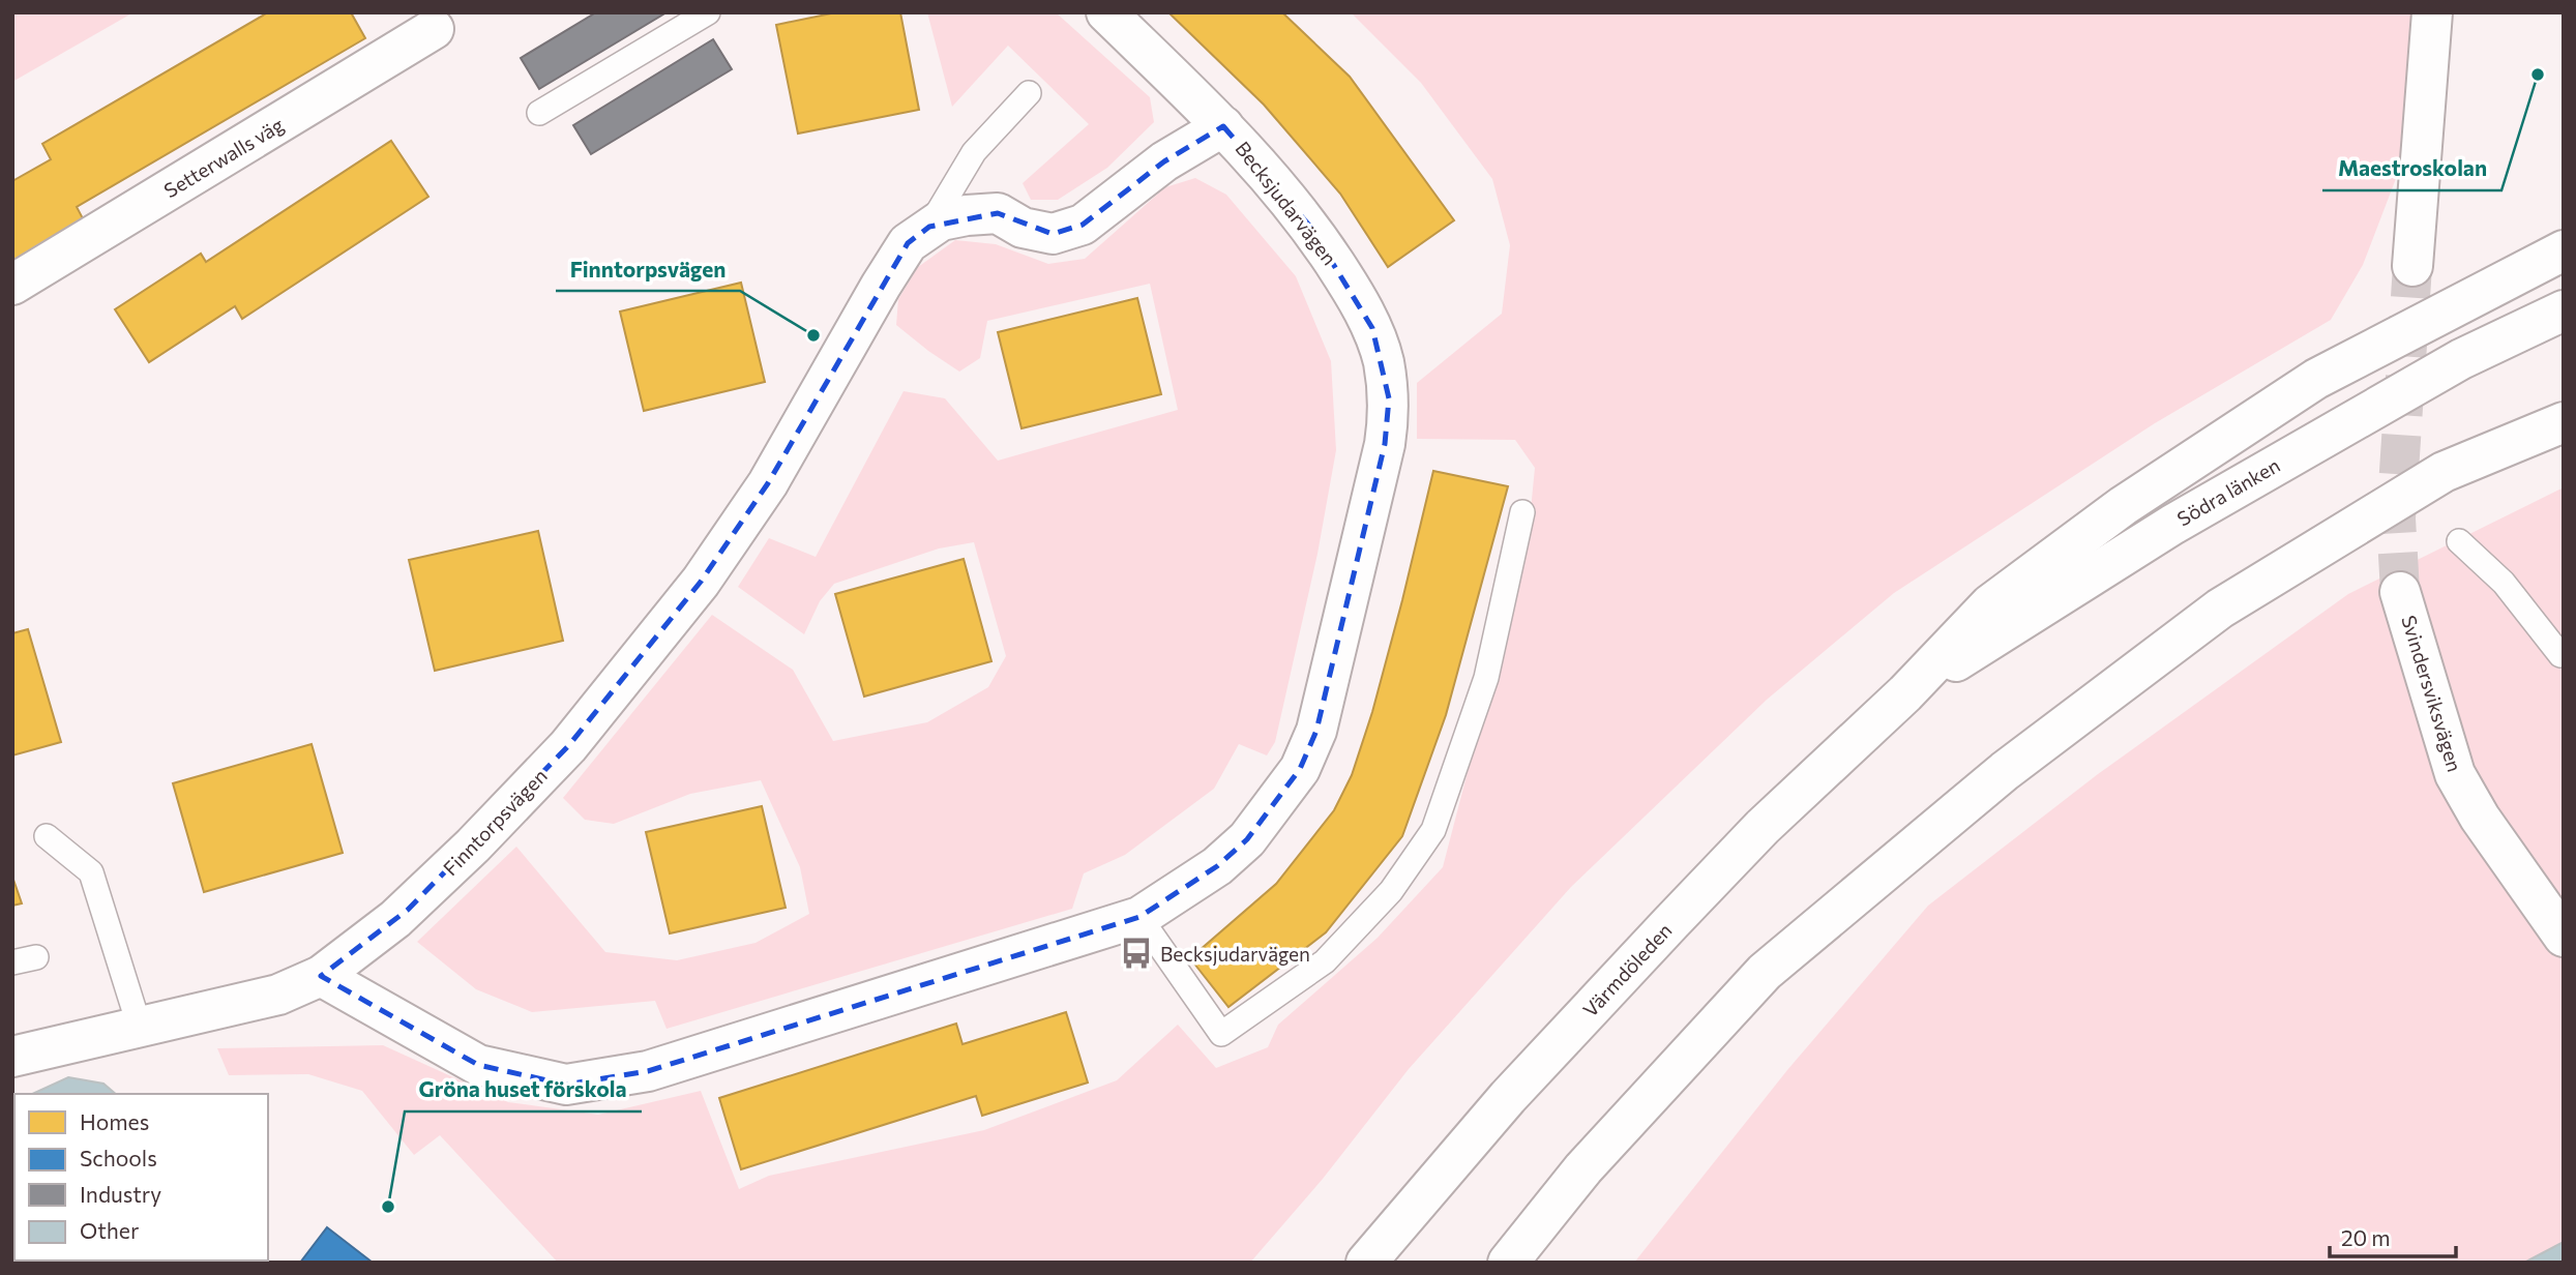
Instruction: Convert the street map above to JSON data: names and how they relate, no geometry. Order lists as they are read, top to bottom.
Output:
{
  "streets": {
    "main road": [
      "Setterwalls väg",
      "Becksjudarvägen",
      "Södra länken",
      "Svindersviksvägen",
      "Finntorpsvägen",
      "Värmdöleden"
    ]
  },
  "crossings": [
    ["Becksjudarvägen", "Finntorpsvägen"],
    ["Södra länken", "Värmdöleden"]
  ],
  "places": {
    "other": ["Maestroskolan", "Finntorpsvägen", "Gröna huset förskola"],
    "bus stop": ["Becksjudarvägen"]
  },
  "legend": [
    "Homes",
    "Schools",
    "Industry",
    "Other"
  ],
  "scale_bar": "20 m"
}
